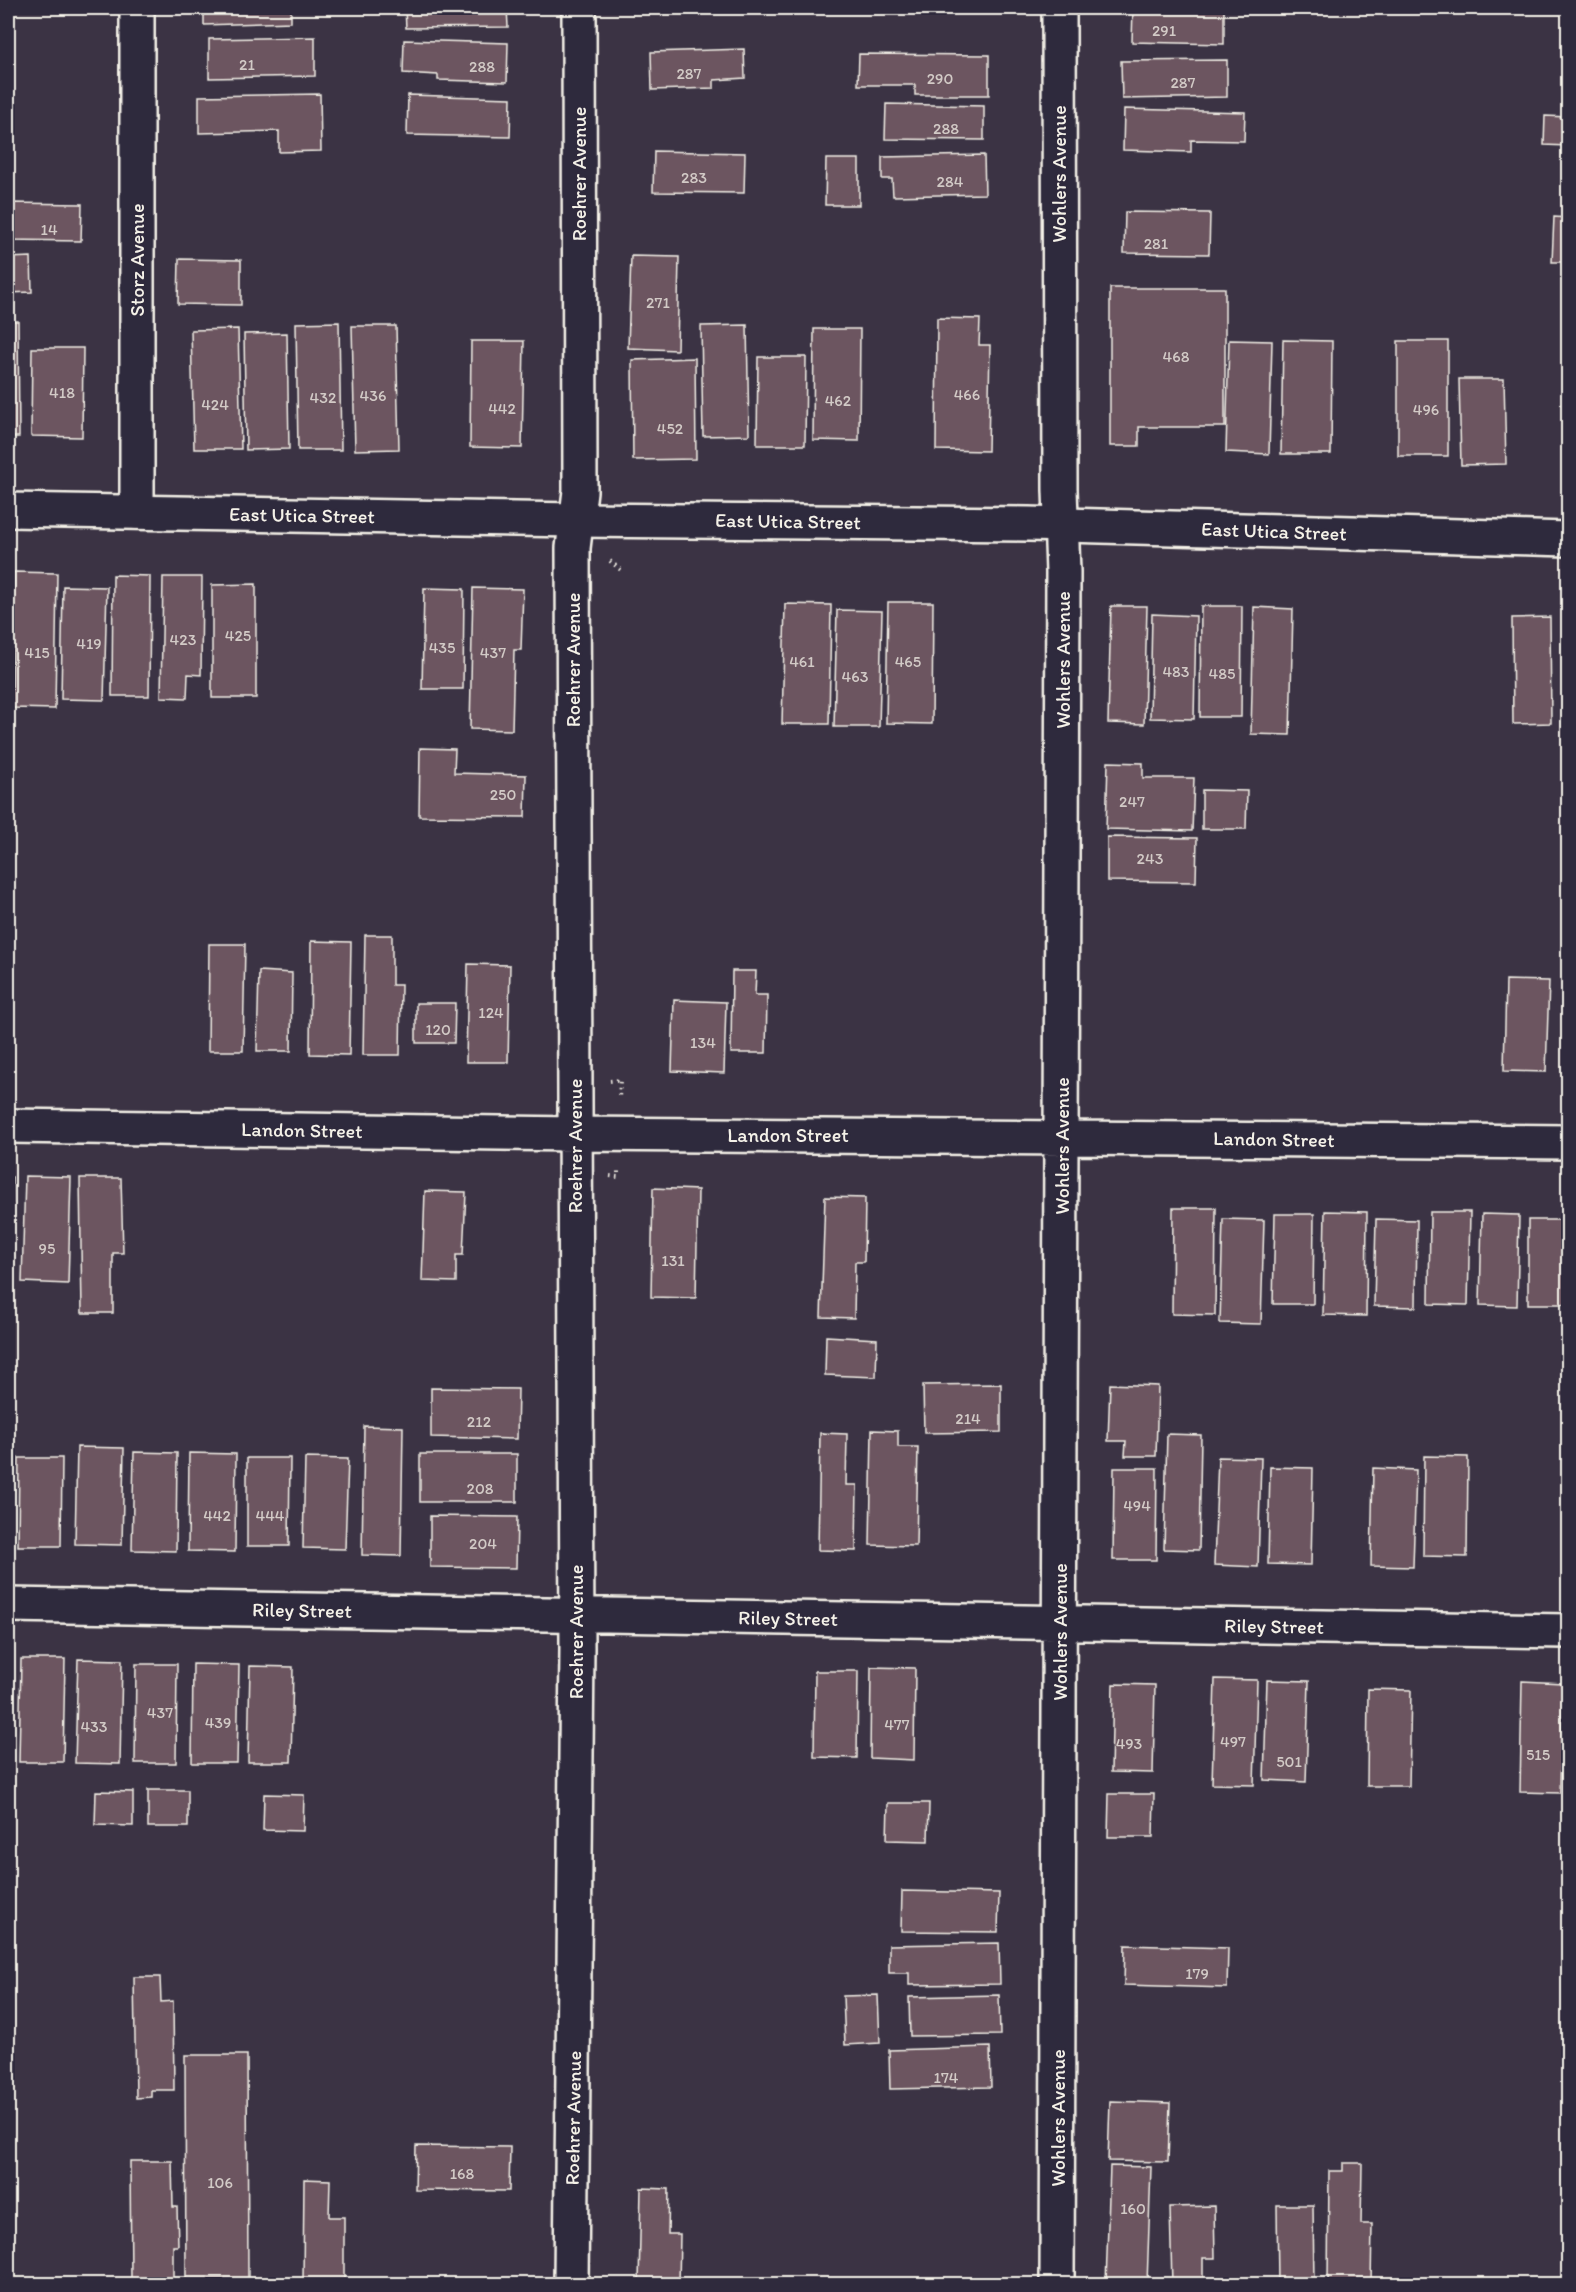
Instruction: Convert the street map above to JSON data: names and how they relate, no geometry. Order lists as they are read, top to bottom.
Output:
{
  "streets": {
    "street": [
      "Roehrer Avenue",
      "Wohlers Avenue",
      "Storz Avenue",
      "East Utica Street",
      "Landon Street",
      "Riley Street"
    ]
  },
  "crossings": [
    ["Roehrer Avenue", "East Utica Street"],
    ["Roehrer Avenue", "Landon Street"],
    ["Roehrer Avenue", "Riley Street"],
    ["Wohlers Avenue", "East Utica Street"],
    ["Wohlers Avenue", "Landon Street"],
    ["Wohlers Avenue", "Riley Street"],
    ["Storz Avenue", "East Utica Street"]
  ],
  "house_numbers": [
    "291",
    "21",
    "288",
    "287",
    "290",
    "287",
    "288",
    "283",
    "284",
    "14",
    "281",
    "271",
    "468",
    "418",
    "466",
    "436",
    "432",
    "462",
    "424",
    "442",
    "496",
    "452",
    "425",
    "423",
    "419",
    "435",
    "415",
    "437",
    "461",
    "465",
    "483",
    "485",
    "463",
    "250",
    "247",
    "243",
    "124",
    "120",
    "134",
    "95",
    "131",
    "214",
    "212",
    "208",
    "494",
    "442",
    "444",
    "204",
    "437",
    "439",
    "477",
    "433",
    "497",
    "493",
    "515",
    "501",
    "179",
    "174",
    "168",
    "106",
    "160"
  ]
}
